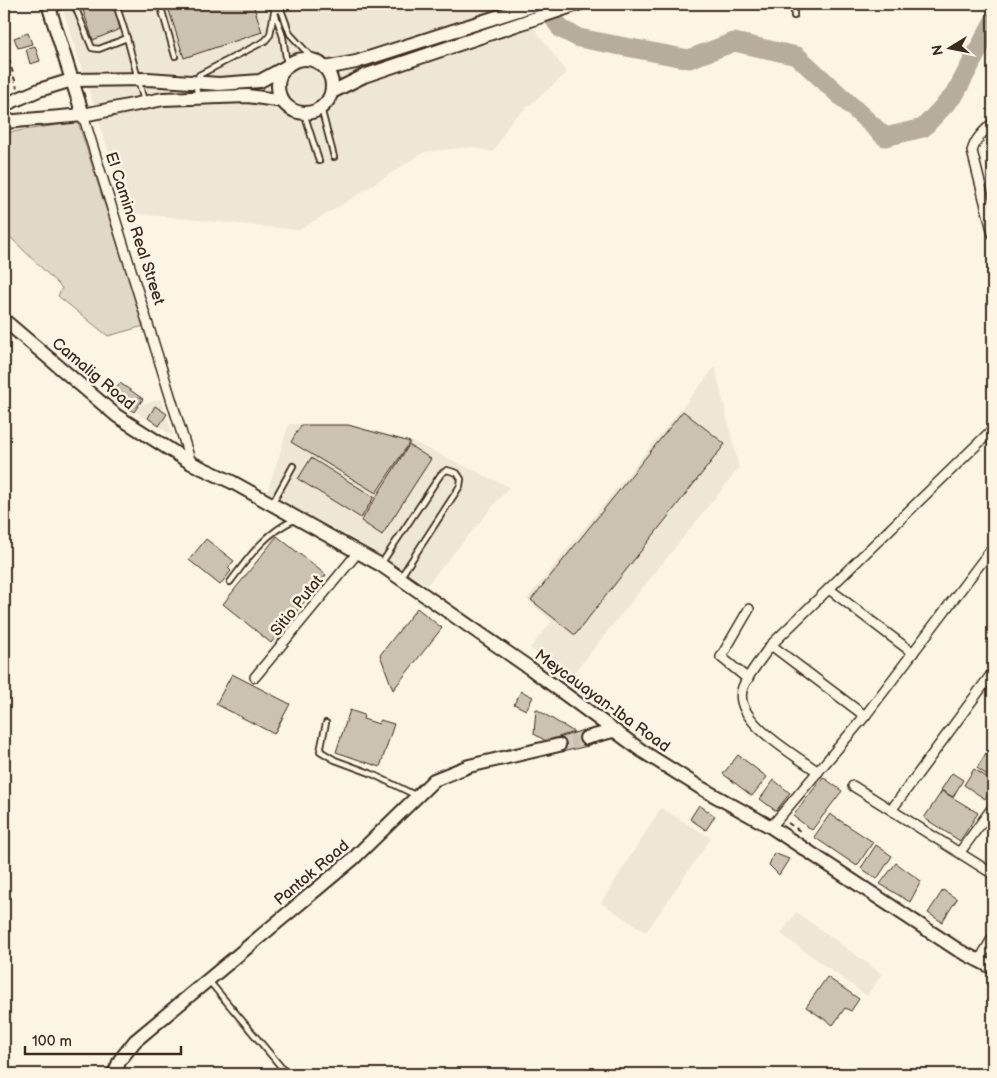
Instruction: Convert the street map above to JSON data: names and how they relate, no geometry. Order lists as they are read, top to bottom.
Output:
{
  "streets": {
    "main road": [
      "El Camino Real Street",
      "Camalig Road",
      "Meycauayan-Iba Road",
      "Pantok Road"
    ],
    "street": ["Sitio Putat"]
  },
  "crossings": [
    ["El Camino Real Street", "Camalig Road"],
    ["El Camino Real Street", "Meycauayan-Iba Road"],
    ["Camalig Road", "Meycauayan-Iba Road"],
    ["Sitio Putat", "Meycauayan-Iba Road"]
  ],
  "scale_bar": "100 m",
  "north": "left"
}
